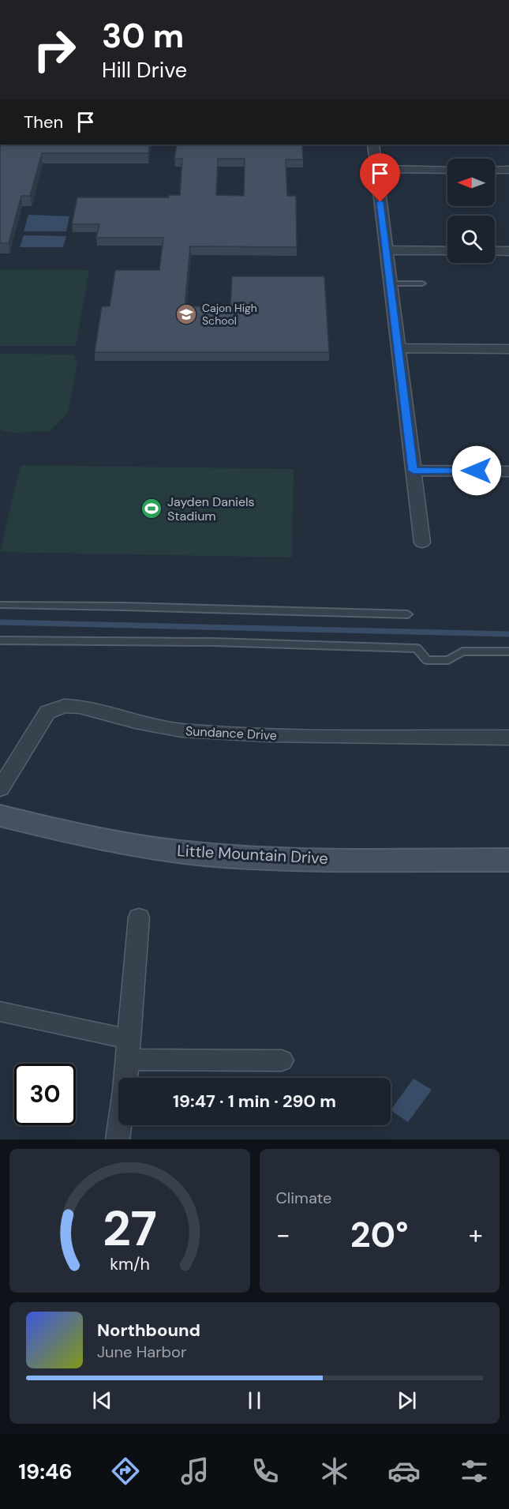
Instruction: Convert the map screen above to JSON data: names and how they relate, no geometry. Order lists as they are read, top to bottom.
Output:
{
  "streets": {
    "main road": ["Little Mountain Drive"],
    "street": ["Sundance Drive"]
  },
  "places": {
    "school or university": ["Cajon High School"],
    "sports": ["Jayden Daniels Stadium"]
  },
  "north": "left",
  "page": {
    "turn": ["30 m", "Hill Drive"],
    "then": "Then",
    "limit": "30",
    "trip": "19:47 · 1 min · 290 m",
    "tile": "Climate",
    "heat": ["−", "20°", "+"],
    "song": ["Northbound", "June Harbor"],
    "tabs": "19:46",
    "gauge": ["27", "km/h"]
  }
}
